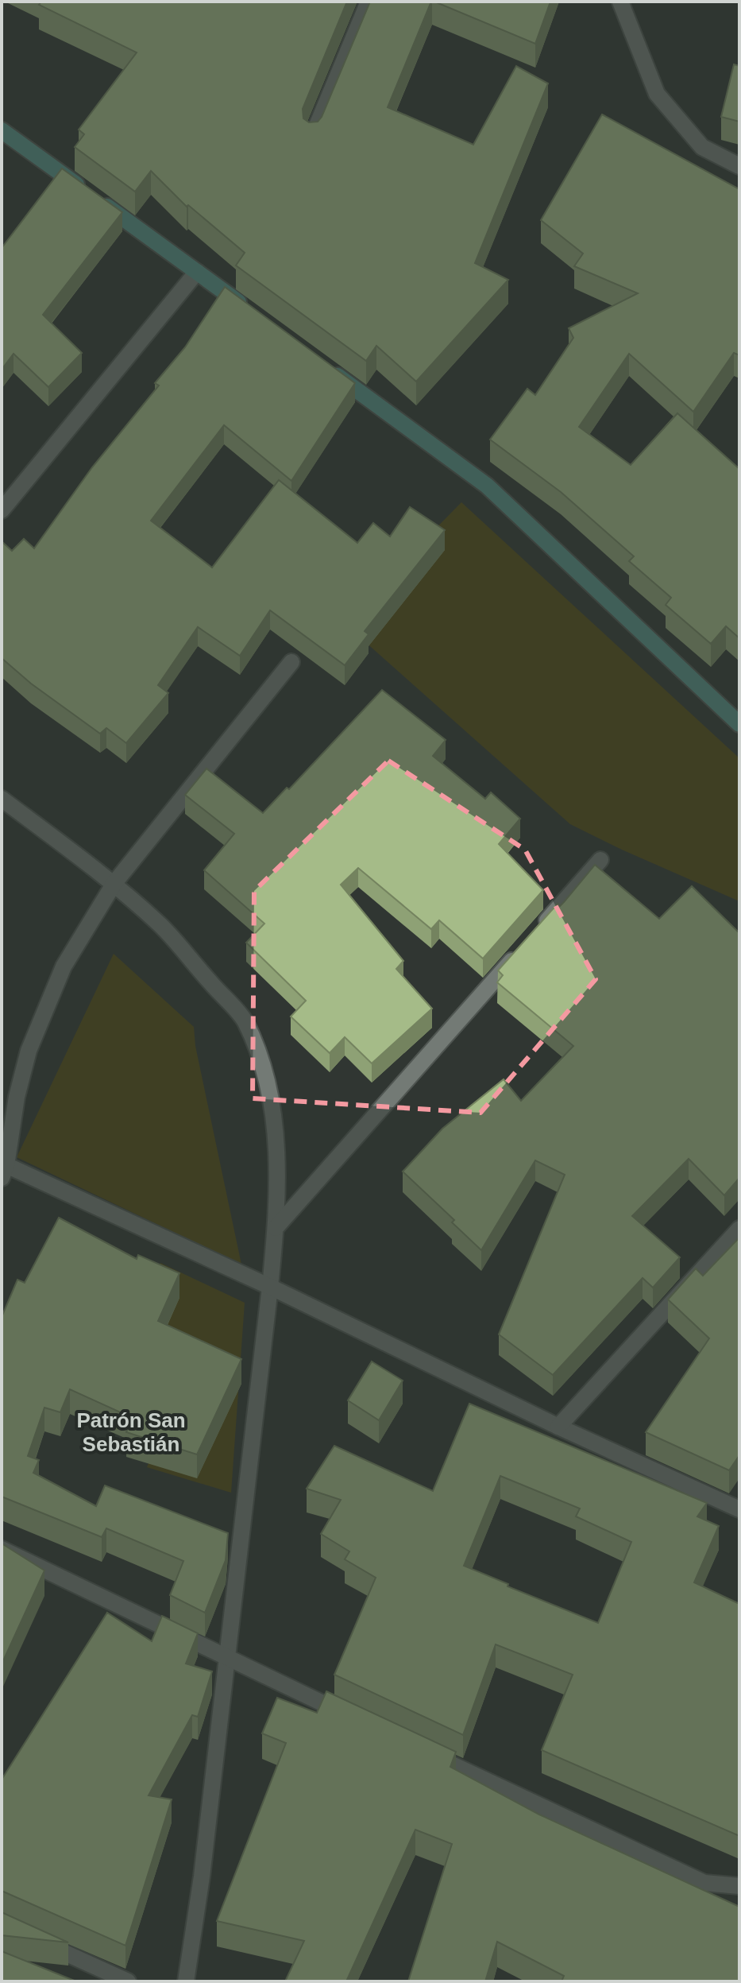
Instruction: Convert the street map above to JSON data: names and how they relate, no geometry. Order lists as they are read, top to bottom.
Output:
{
  "districts": ["Patrón San Sebastián"]
}
